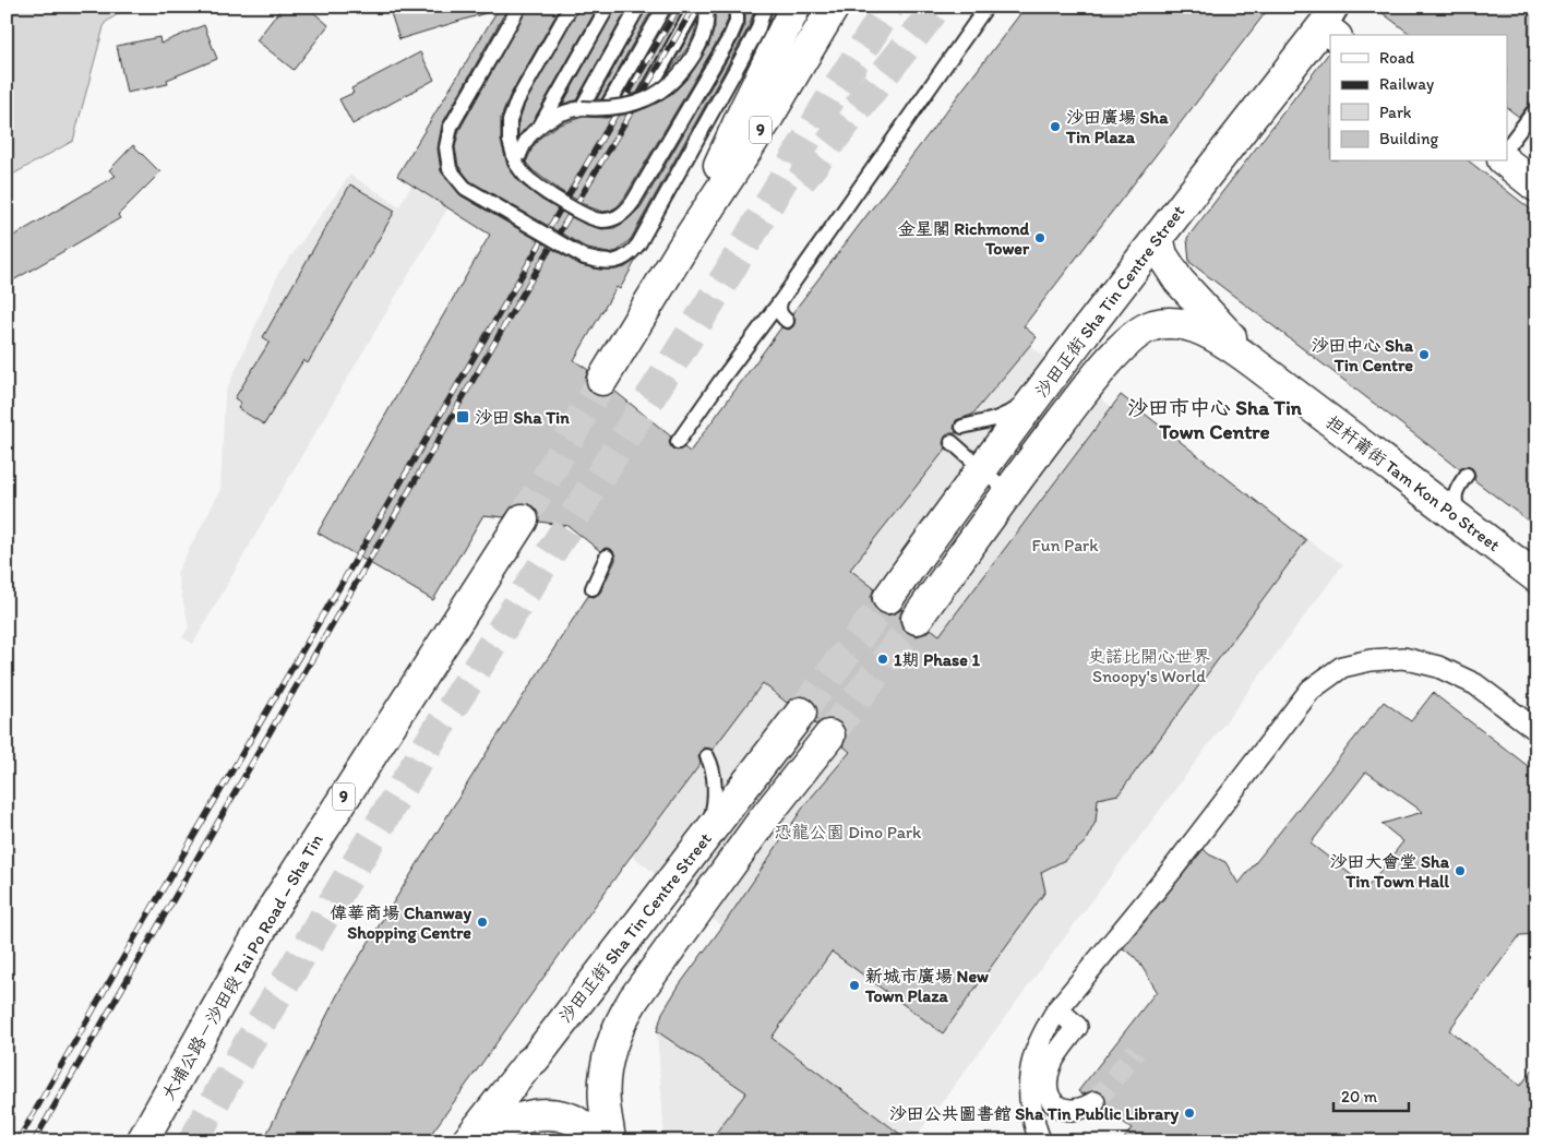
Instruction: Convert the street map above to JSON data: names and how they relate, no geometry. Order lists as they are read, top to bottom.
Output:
{
  "streets": {
    "main road": [
      "9",
      "沙田正街 Sha Tin Centre Street",
      "担杆莆街 Tam Kon Po Street",
      "大埔公路－沙田段 Tai Po Road – Sha Tin"
    ]
  },
  "crossings": [
    ["沙田正街 Sha Tin Centre Street", "担杆莆街 Tam Kon Po Street"]
  ],
  "districts": ["沙田市中心 Sha Tin Town Centre"],
  "parks": ["Fun Park", "史諾比開心世界 Snoopy's World", "恐龍公園 Dino Park"],
  "places": {
    "other": [
      "沙田廣場 Sha Tin Plaza",
      "金星閣 Richmond Tower",
      "沙田中心 Sha Tin Centre",
      "1期 Phase 1",
      "沙田大會堂 Sha Tin Town Hall",
      "偉華商場 Chanway Shopping Centre",
      "新城市廣場 New Town Plaza",
      "沙田公共圖書館 Sha Tin Public Library"
    ],
    "transit": ["沙田 Sha Tin"]
  },
  "legend": [
    "Road",
    "Railway",
    "Park",
    "Building"
  ],
  "scale_bar": "20 m"
}
